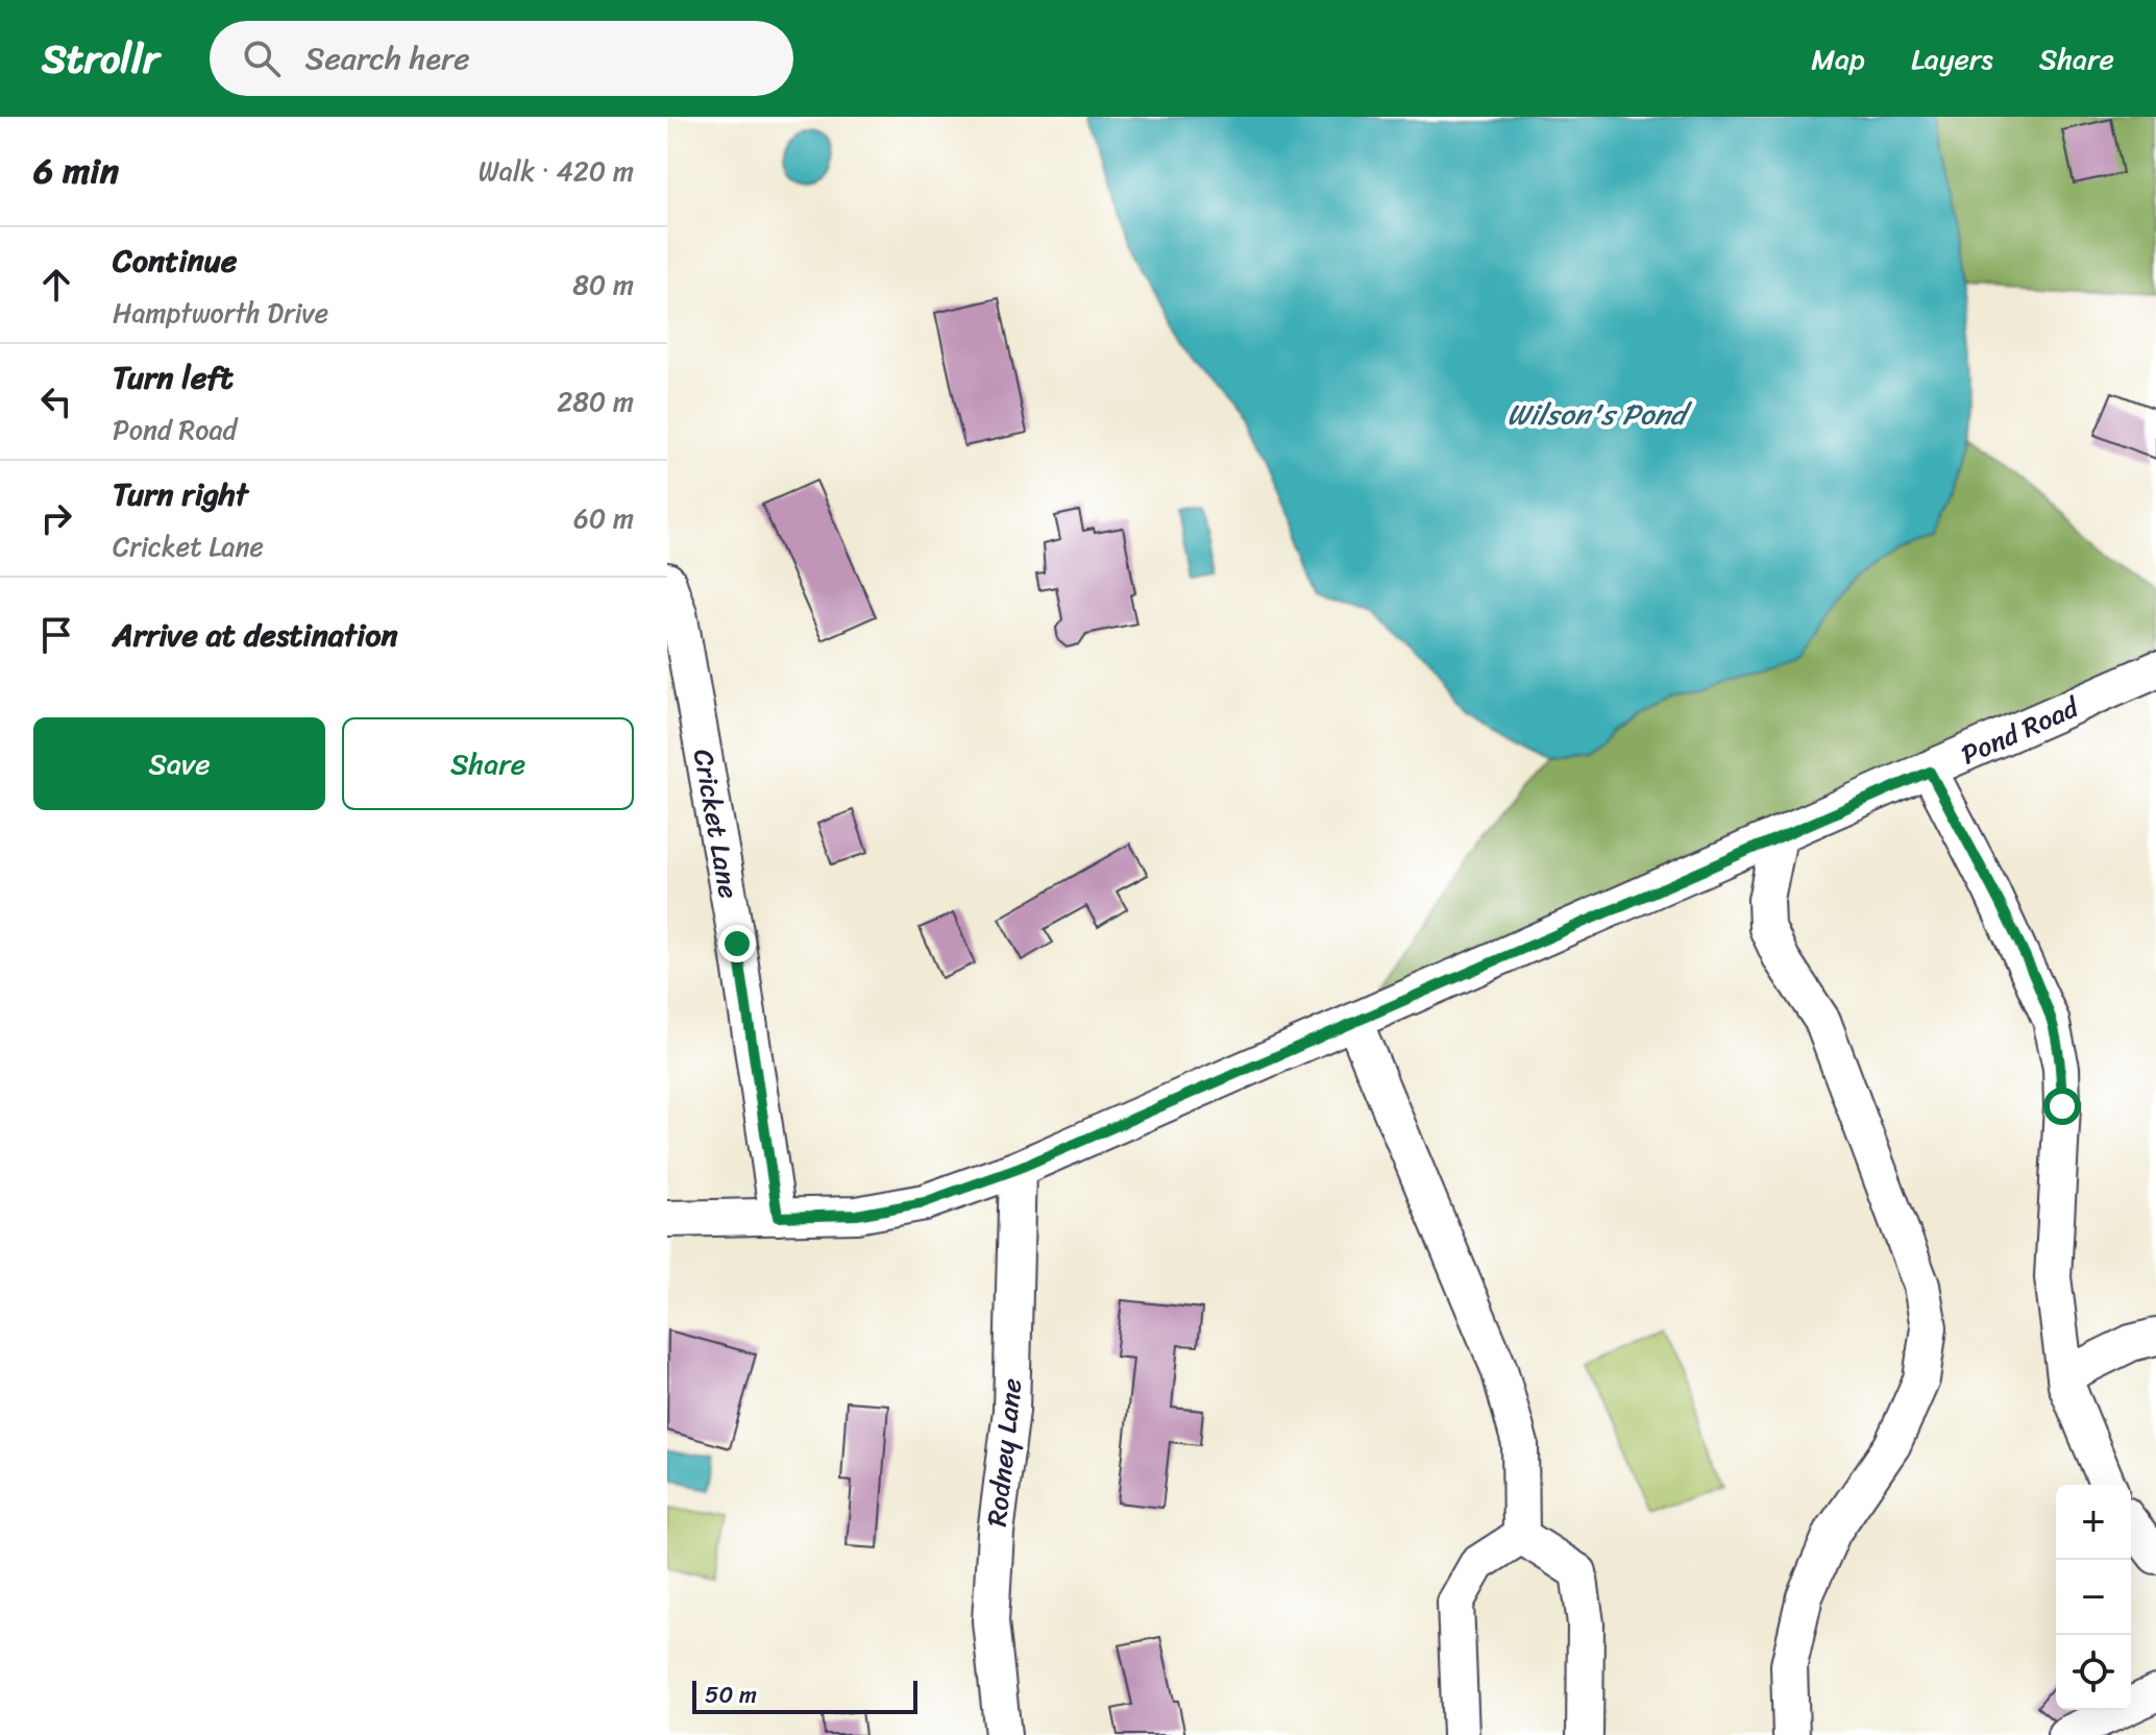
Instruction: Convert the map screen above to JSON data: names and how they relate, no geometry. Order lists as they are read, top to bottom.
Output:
{
  "streets": {
    "street": ["Pond Road", "Cricket Lane", "Rodney Lane"]
  },
  "crossings": [
    ["Pond Road", "Cricket Lane"],
    ["Pond Road", "Rodney Lane"]
  ],
  "water": ["Wilson's Pond"],
  "scale_bar": "50 m",
  "page": {
    "header": "Strollr",
    "search": "Search here",
    "nav": ["Map", "Layers", "Share"],
    "heading": ["6 min", "Walk · 420 m"],
    "list": [
      ["Continue", "Hamptworth Drive", "80 m"],
      ["Turn left", "Pond Road", "280 m"],
      ["Turn right", "Cricket Lane", "60 m"],
      "Arrive at destination"
    ],
    "buttons": ["Save", "Share"],
    "map_buttons": ["+", "−"],
    "scale": "50 m"
  }
}
